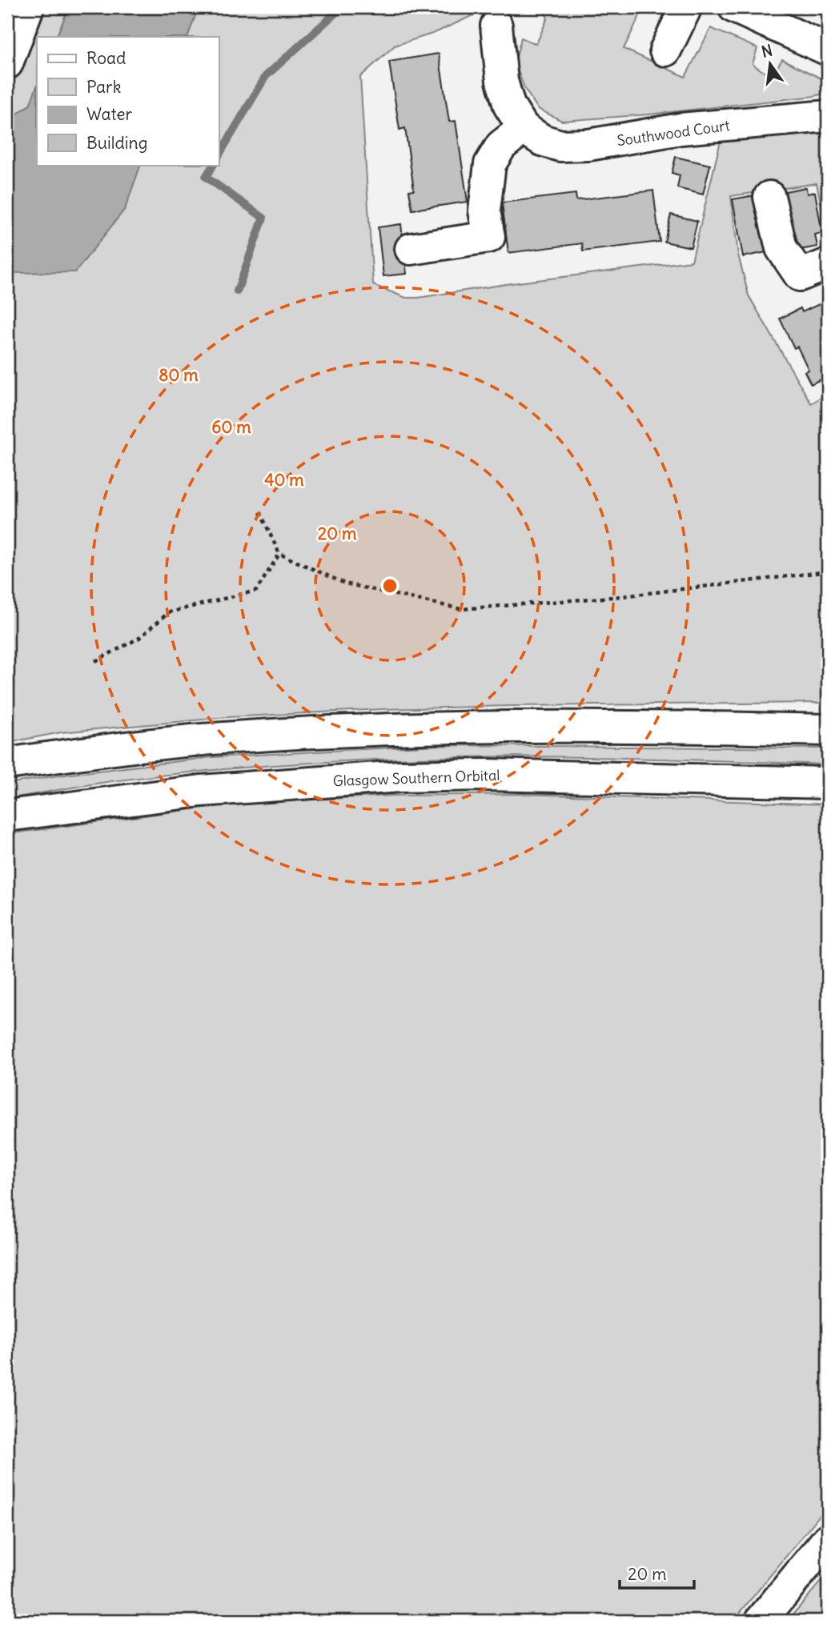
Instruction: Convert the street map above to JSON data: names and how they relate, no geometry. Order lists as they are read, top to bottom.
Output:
{
  "streets": {
    "main road": ["Southwood Court", "Glasgow Southern Orbital"]
  },
  "legend": [
    "Road",
    "Park",
    "Water",
    "Building"
  ],
  "scale_bar": "20 m",
  "north": "top",
  "rings": [
    "80 m",
    "60 m",
    "40 m",
    "20 m"
  ]
}
